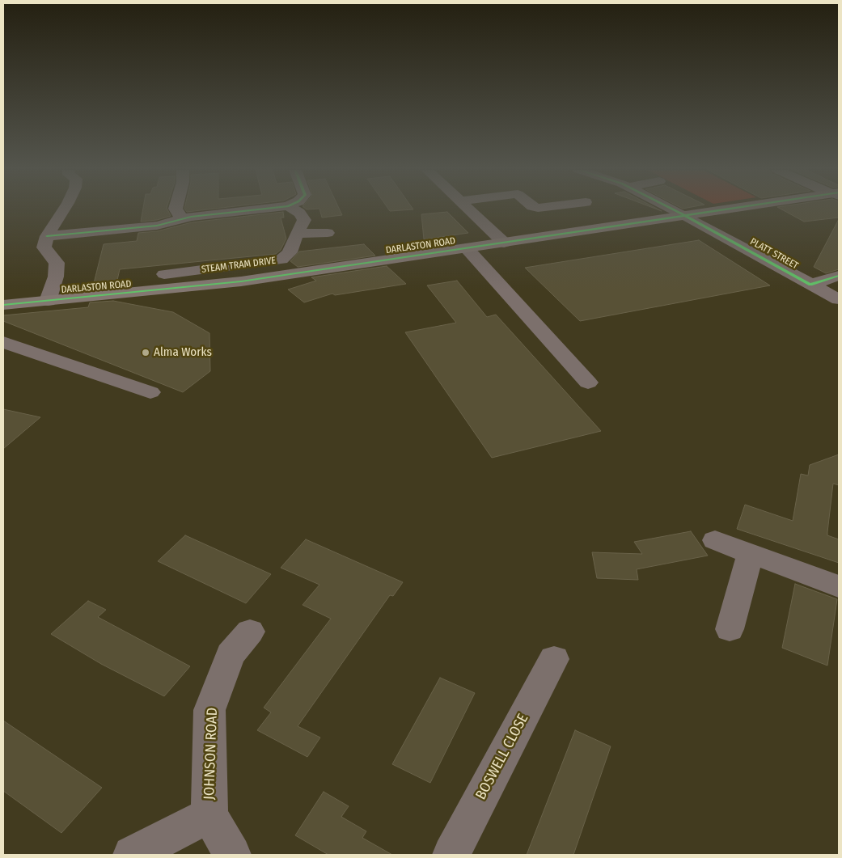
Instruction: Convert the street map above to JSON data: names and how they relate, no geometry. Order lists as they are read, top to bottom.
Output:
{
  "streets": {
    "main road": ["DARLASTON ROAD"],
    "street": [
      "PLATT STREET",
      "STEAM TRAM DRIVE",
      "JOHNSON ROAD",
      "BOSWELL CLOSE"
    ]
  },
  "crossings": [
    ["DARLASTON ROAD", "PLATT STREET"]
  ],
  "places": ["Alma Works"]
}
